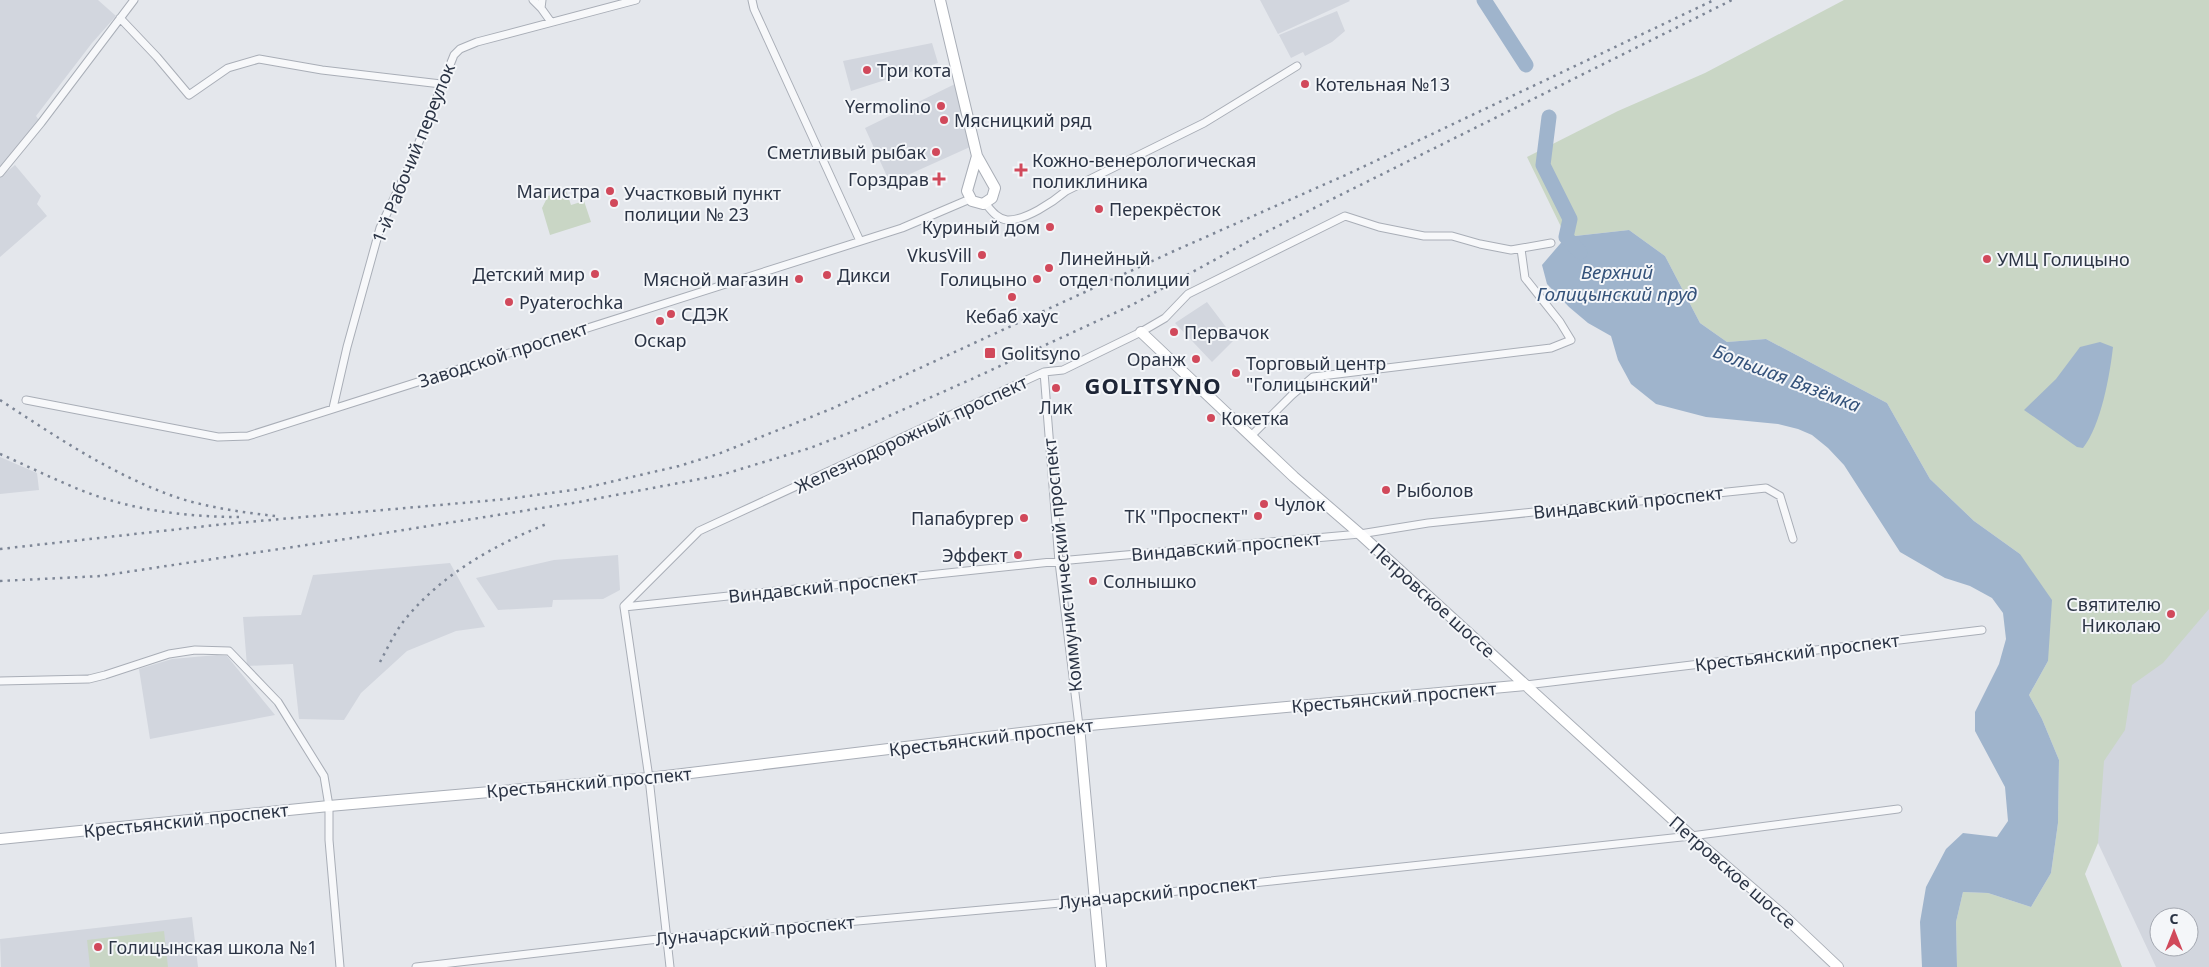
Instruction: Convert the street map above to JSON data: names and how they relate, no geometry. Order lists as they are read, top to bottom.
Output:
{
  "streets": {
    "street": [
      "1-й Рабочий переулок",
      "Заводской проспект",
      "Железнодорожный проспект",
      "Виндавский проспект",
      "Коммунистический проспект",
      "Петровское шоссе",
      "Крестьянский проспект",
      "Луначарский проспект"
    ]
  },
  "crossings": [
    ["1-й Рабочий переулок", "Заводской проспект"],
    ["Железнодорожный проспект", "Виндавский проспект"],
    ["Железнодорожный проспект", "Коммунистический проспект"],
    ["Железнодорожный проспект", "Петровское шоссе"],
    ["Виндавский проспект", "Коммунистический проспект"],
    ["Виндавский проспект", "Петровское шоссе"],
    ["Коммунистический проспект", "Крестьянский проспект"],
    ["Коммунистический проспект", "Луначарский проспект"],
    ["Петровское шоссе", "Крестьянский проспект"],
    ["Петровское шоссе", "Луначарский проспект"]
  ],
  "districts": ["GOLITSYNO"],
  "water": ["Верхний Голицынский пруд", "Большая Вязёмка"],
  "places": {
    "other": [
      "Три кота",
      "Котельная №13",
      "Yermolino",
      "Мясницкий ряд",
      "Сметливый рыбак",
      "Магистра",
      "Участковый пункт полиции № 23",
      "Перекрёсток",
      "Куриный дом",
      "VkusVill",
      "УМЦ Голицыно",
      "Линейный отдел полиции",
      "Детский мир",
      "Дикси",
      "Мясной магазин",
      "Голицыно",
      "Кебаб хаус",
      "Pyaterochka",
      "СДЭК",
      "Оскар",
      "Первачок",
      "Оранж",
      "Торговый центр \"Голицынский\"",
      "Лик",
      "Кокетка",
      "Рыболов",
      "Чулок",
      "ТК \"Проспект\"",
      "Папабургер",
      "Эффект",
      "Солнышко",
      "Святителю Николаю",
      "Голицынская школа №1"
    ],
    "health": ["Кожно-венерологическая поликлиника", "Горздрав"],
    "transit": ["Golitsyno"]
  },
  "north": "top"
}
